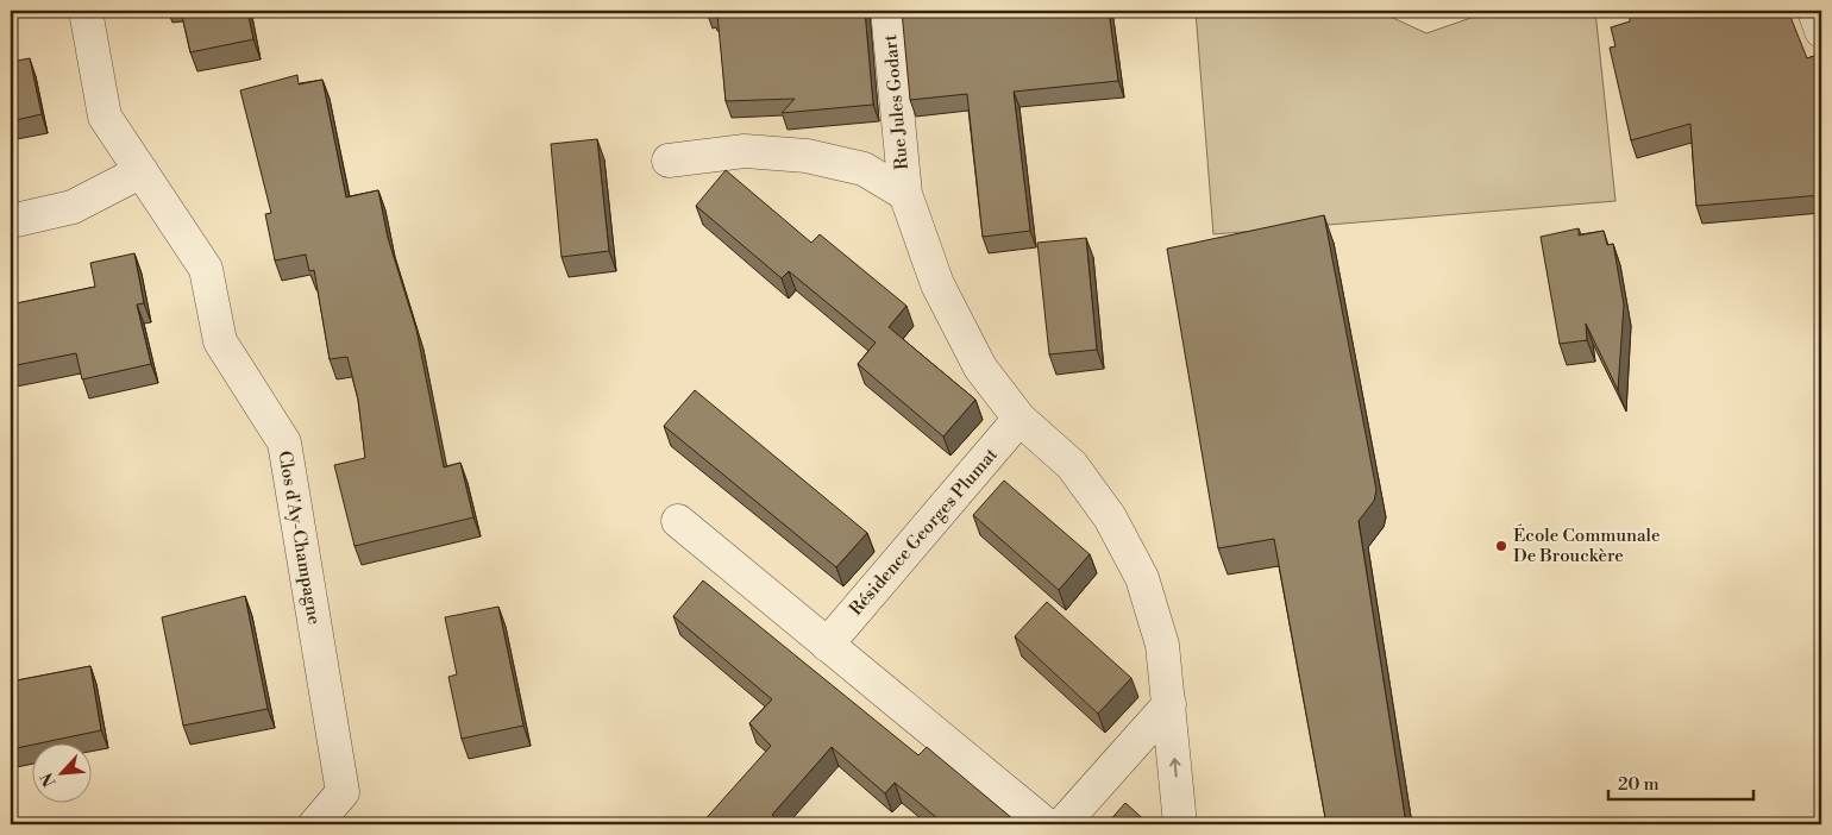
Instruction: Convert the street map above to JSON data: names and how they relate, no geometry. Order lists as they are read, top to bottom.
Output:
{
  "streets": {
    "street": ["Rue Jules Godart", "Résidence Georges Plumat", "Clos d'Ay-Champagne"]
  },
  "places": ["École Communale De Brouckère"],
  "scale_bar": "20 m",
  "north": "bottom left"
}
